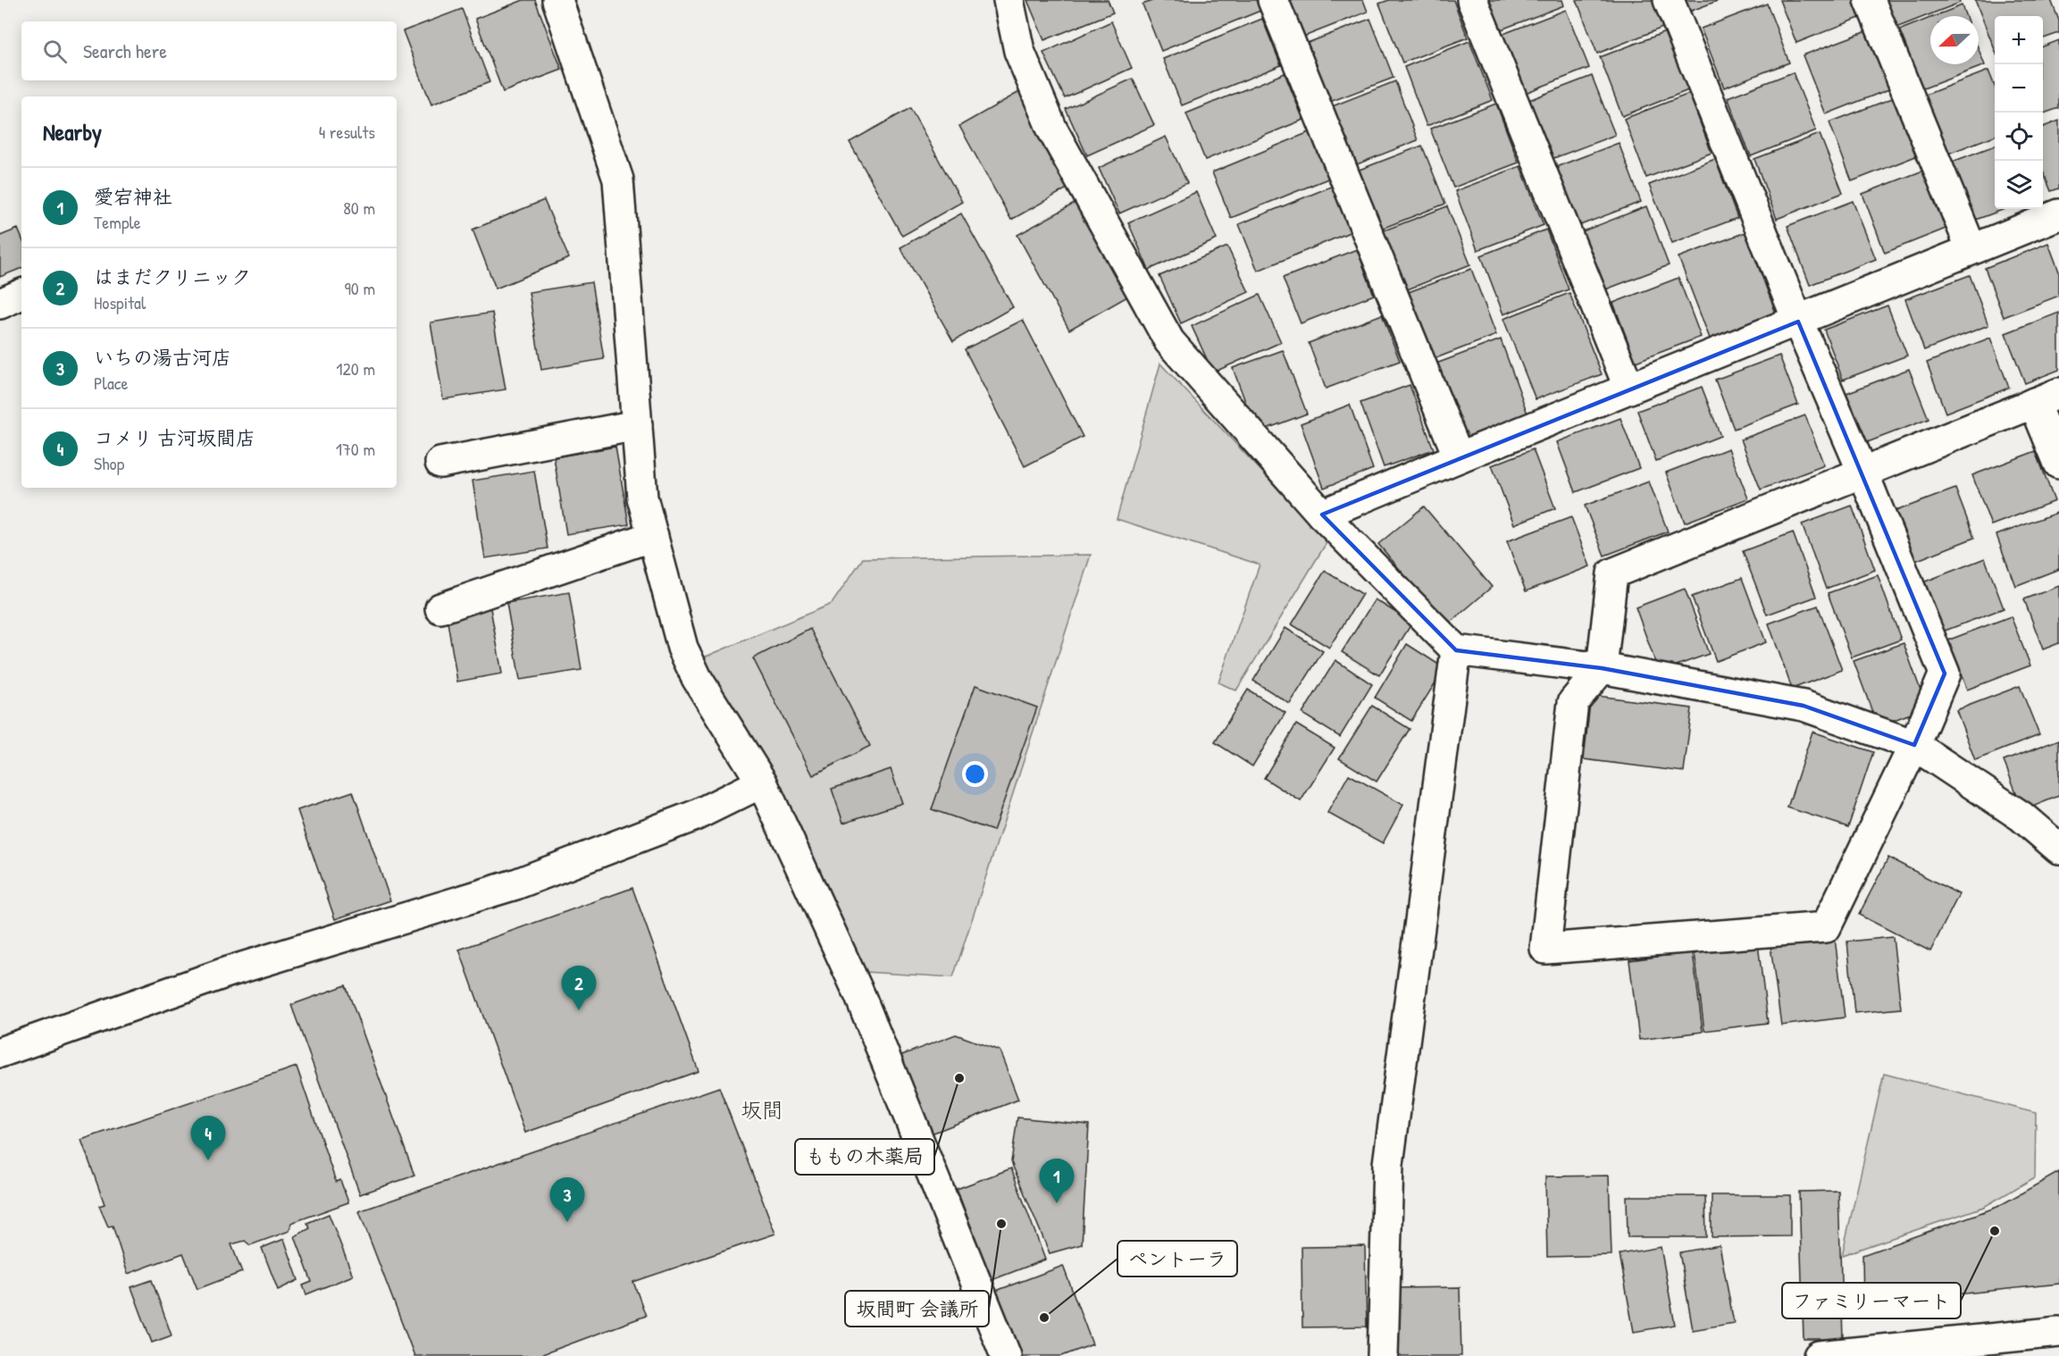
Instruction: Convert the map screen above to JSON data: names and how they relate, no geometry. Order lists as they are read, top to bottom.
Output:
{
  "districts": ["坂間"],
  "places": [
    "ももの木薬局",
    "坂間町 会議所",
    "ファミリーマート",
    "ペントーラ"
  ],
  "north": "left",
  "page": {
    "map_buttons": ["+", "−"],
    "search": "Search here",
    "heading": ["Nearby", "4 results"],
    "list": [
      {
        "mark": "1",
        "name": "愛宕神社",
        "note": "Temple",
        "value": "80 m"
      },
      {
        "mark": "2",
        "name": "はまだクリニック",
        "note": "Hospital",
        "value": "90 m"
      },
      {
        "mark": "3",
        "name": "いちの湯古河店",
        "note": "Place",
        "value": "120 m"
      },
      {
        "mark": "4",
        "name": "コメリ 古河坂間店",
        "note": "Shop",
        "value": "170 m"
      }
    ],
    "pins": [
      "2",
      "4",
      "1",
      "3"
    ]
  }
}
